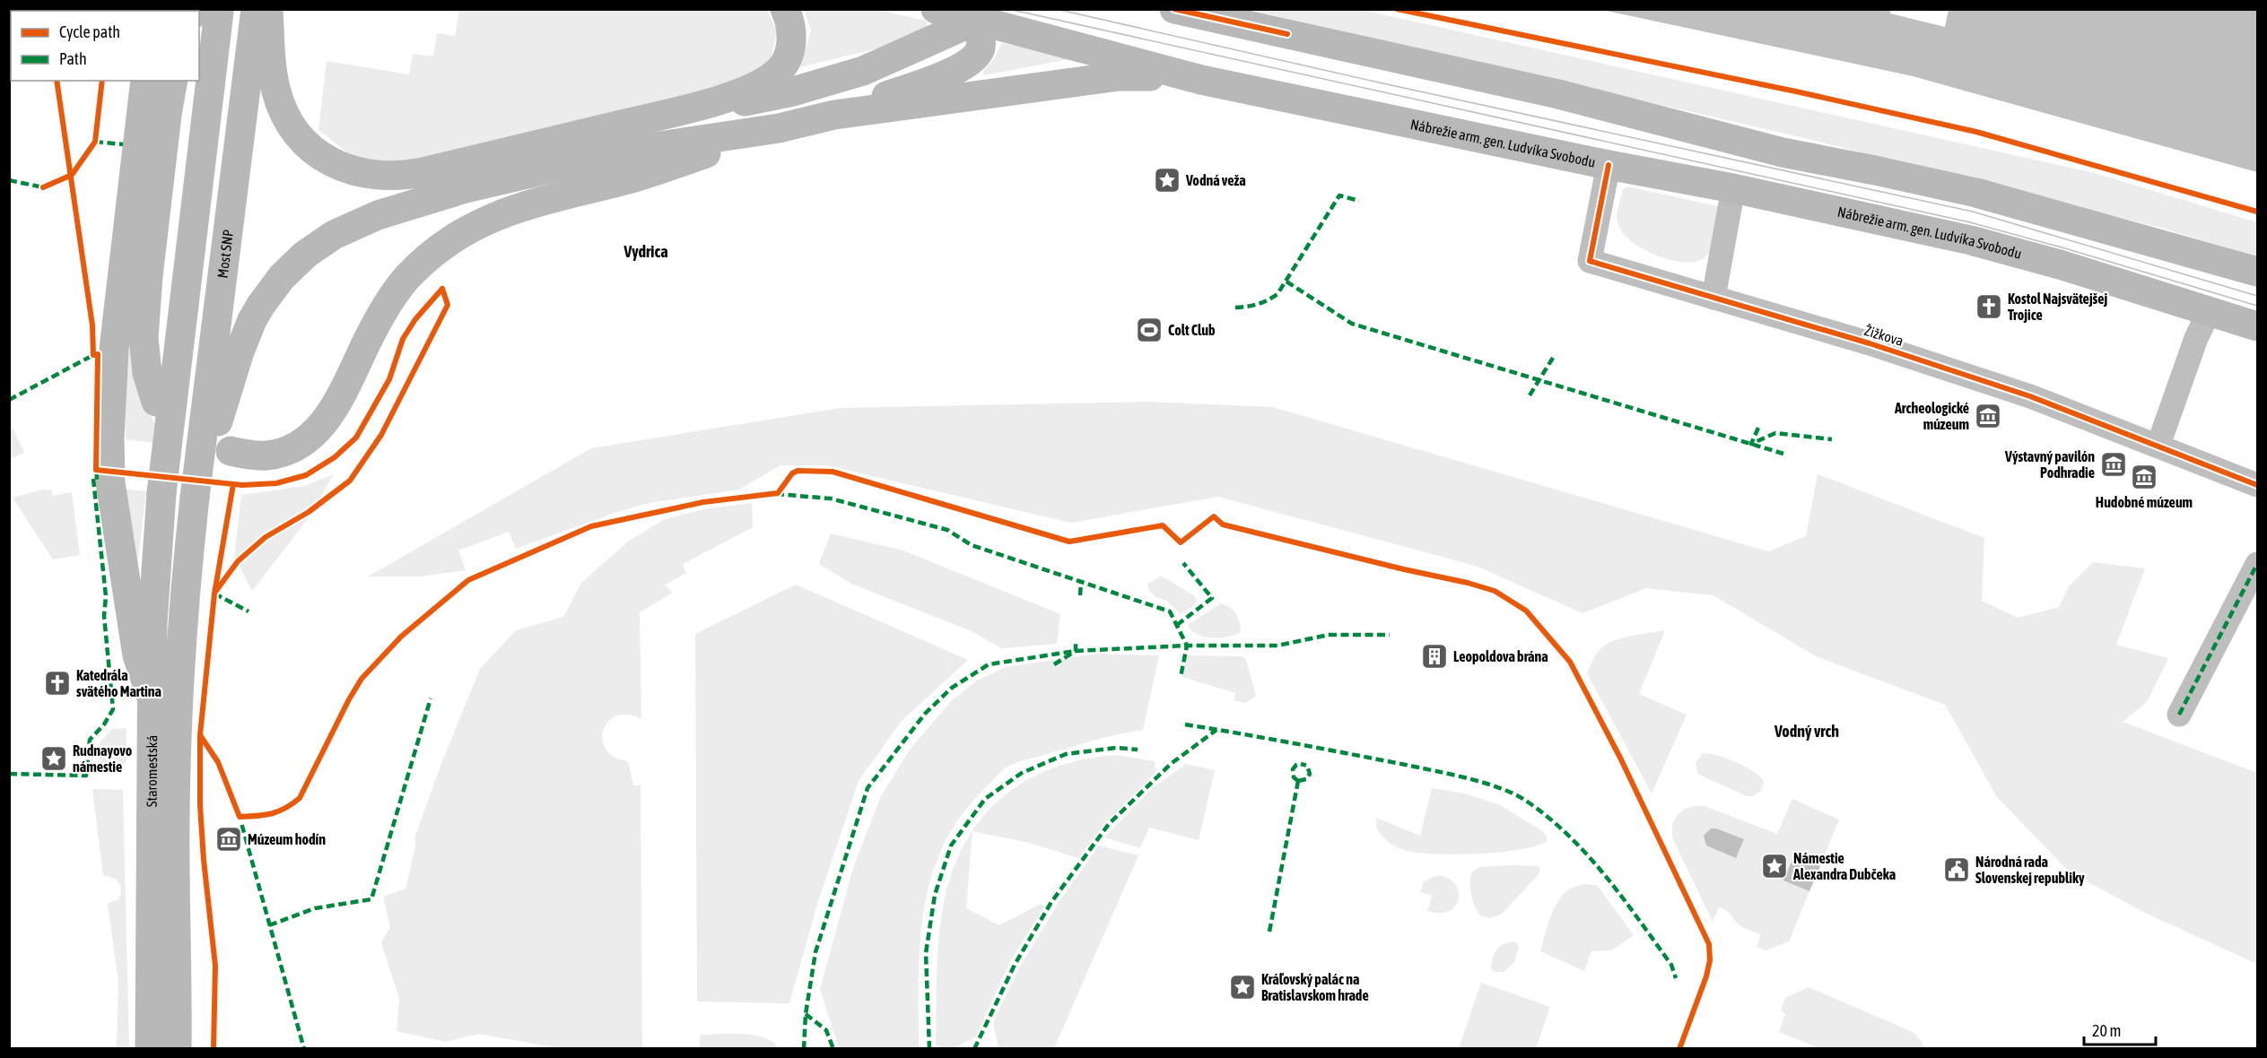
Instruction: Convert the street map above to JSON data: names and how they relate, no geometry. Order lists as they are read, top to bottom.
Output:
{
  "streets": {
    "main road": ["Nábrežie arm. gen. Ludvíka Svobodu", "Most SNP", "Staromestská"],
    "street": ["Žižkova"]
  },
  "crossings": [
    ["Nábrežie arm. gen. Ludvíka Svobodu", "Žižkova"],
    ["Most SNP", "Staromestská"]
  ],
  "districts": ["Vydrica", "Vodný vrch"],
  "places": {
    "place": [
      "Vodná veža",
      "Rudnayovo námestie",
      "Námestie Alexandra Dubčeka",
      "Kráľovský palác na Bratislavskom hrade"
    ],
    "church": ["Kostol Najsvätejšej Trojice", "Katedrála svätého Martina"],
    "sports": ["Colt Club"],
    "museum": [
      "Archeologické múzeum",
      "Výstavný pavilón Podhradie",
      "Hudobné múzeum",
      "Múzeum hodín"
    ],
    "building": ["Leopoldova brána"],
    "public building": ["Národná rada Slovenskej republiky"]
  },
  "legend": ["Cycle path", "Path"],
  "scale_bar": "20 m"
}
